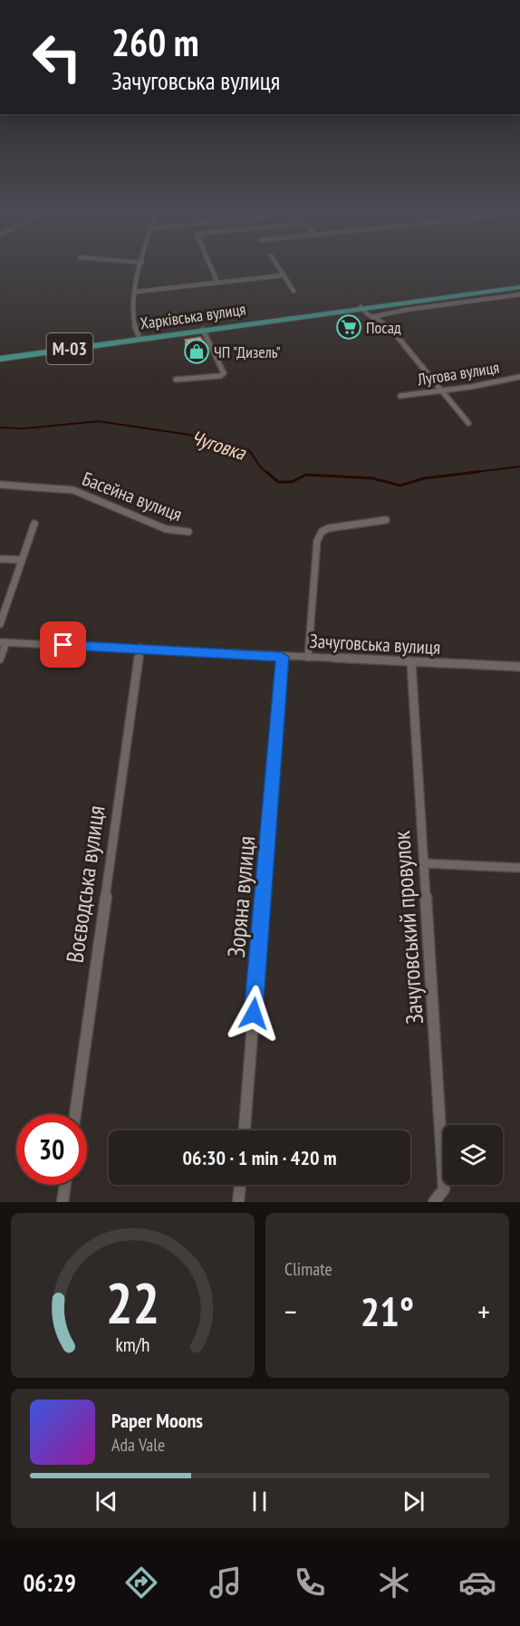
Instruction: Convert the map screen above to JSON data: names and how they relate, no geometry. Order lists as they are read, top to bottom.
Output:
{
  "streets": {
    "highway": ["Харківська вулиця", "М-03"],
    "street": [
      "Лугова вулиця",
      "Басейна вулиця",
      "Зачуговська вулиця",
      "Воєводська вулиця",
      "Зоряна вулиця",
      "Зачуговський провулок"
    ]
  },
  "crossings": [
    ["Зачуговська вулиця", "Воєводська вулиця"],
    ["Зачуговська вулиця", "Зоряна вулиця"],
    ["Зачуговська вулиця", "Зачуговський провулок"]
  ],
  "water": ["Чуговка"],
  "places": {
    "supermarket": ["Посад"],
    "shop": ["ЧП \"Дизель\""]
  },
  "page": {
    "turn": ["260 m", "Зачуговська вулиця"],
    "limit": "30",
    "trip": "06:30 · 1 min · 420 m",
    "tile": "Climate",
    "heat": ["−", "21°", "+"],
    "song": ["Paper Moons", "Ada Vale"],
    "tabs": "06:29",
    "gauge": ["22", "km/h"]
  }
}
